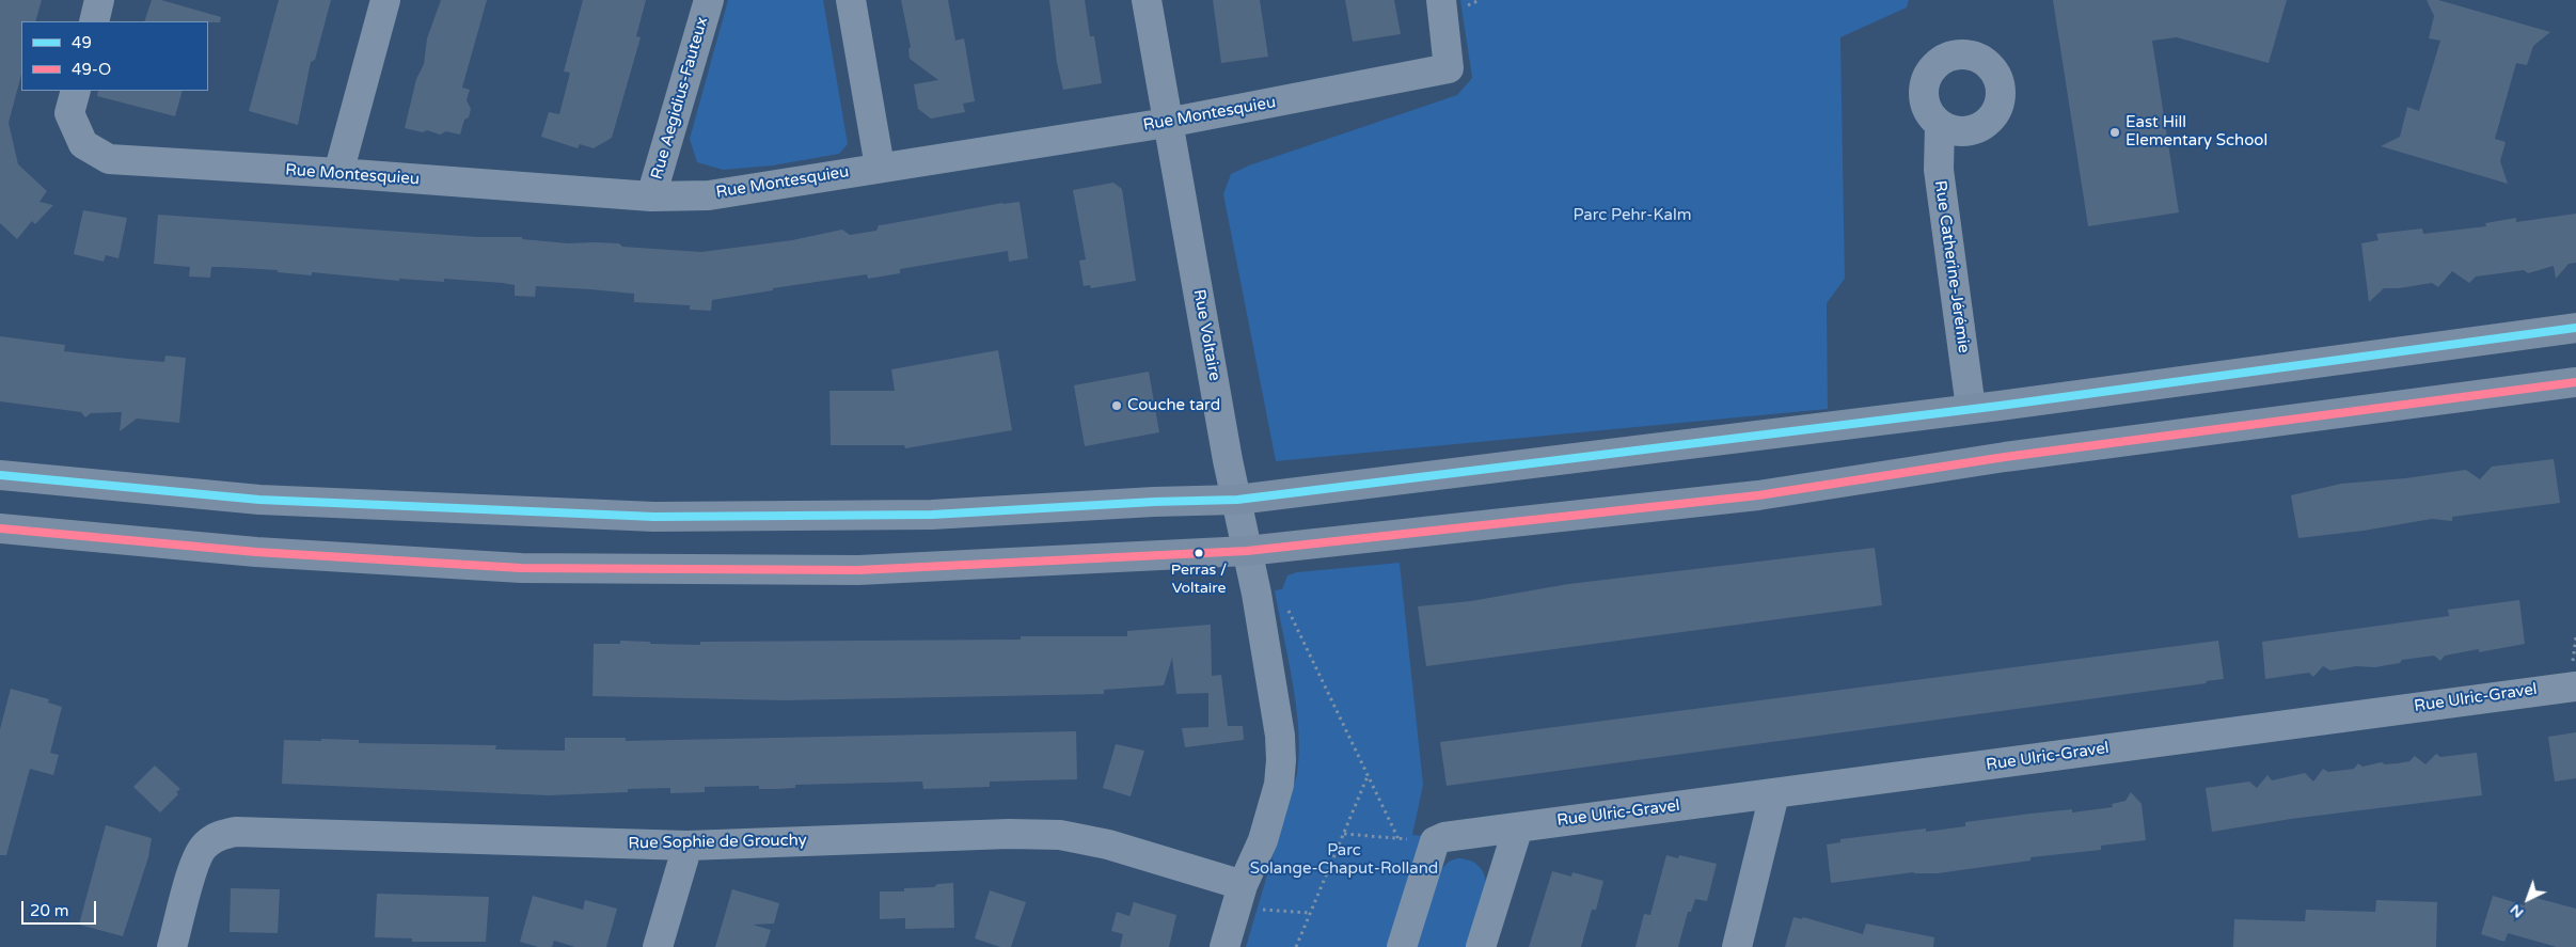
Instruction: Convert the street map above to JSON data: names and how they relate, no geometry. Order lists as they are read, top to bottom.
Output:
{
  "streets": {
    "street": [
      "Rue Aegidius-Fauteux",
      "Rue Montesquieu",
      "Rue Catherine-Jérémie",
      "Rue Voltaire",
      "Rue Ulric-Gravel",
      "Rue Sophie de Grouchy"
    ]
  },
  "crossings": [
    ["Rue Aegidius-Fauteux", "Rue Montesquieu"],
    ["Rue Montesquieu", "Rue Voltaire"],
    ["Rue Voltaire", "Rue Sophie de Grouchy"]
  ],
  "parks": ["Parc Pehr-Kalm", "Parc Solange-Chaput-Rolland"],
  "places": ["East Hill Elementary School", "Couche tard", "Perras / Voltaire"],
  "lines": ["transit line 49", "transit line 49-O"],
  "legend": ["49", "49-O"],
  "scale_bar": "20 m",
  "north": "bottom left"
}
